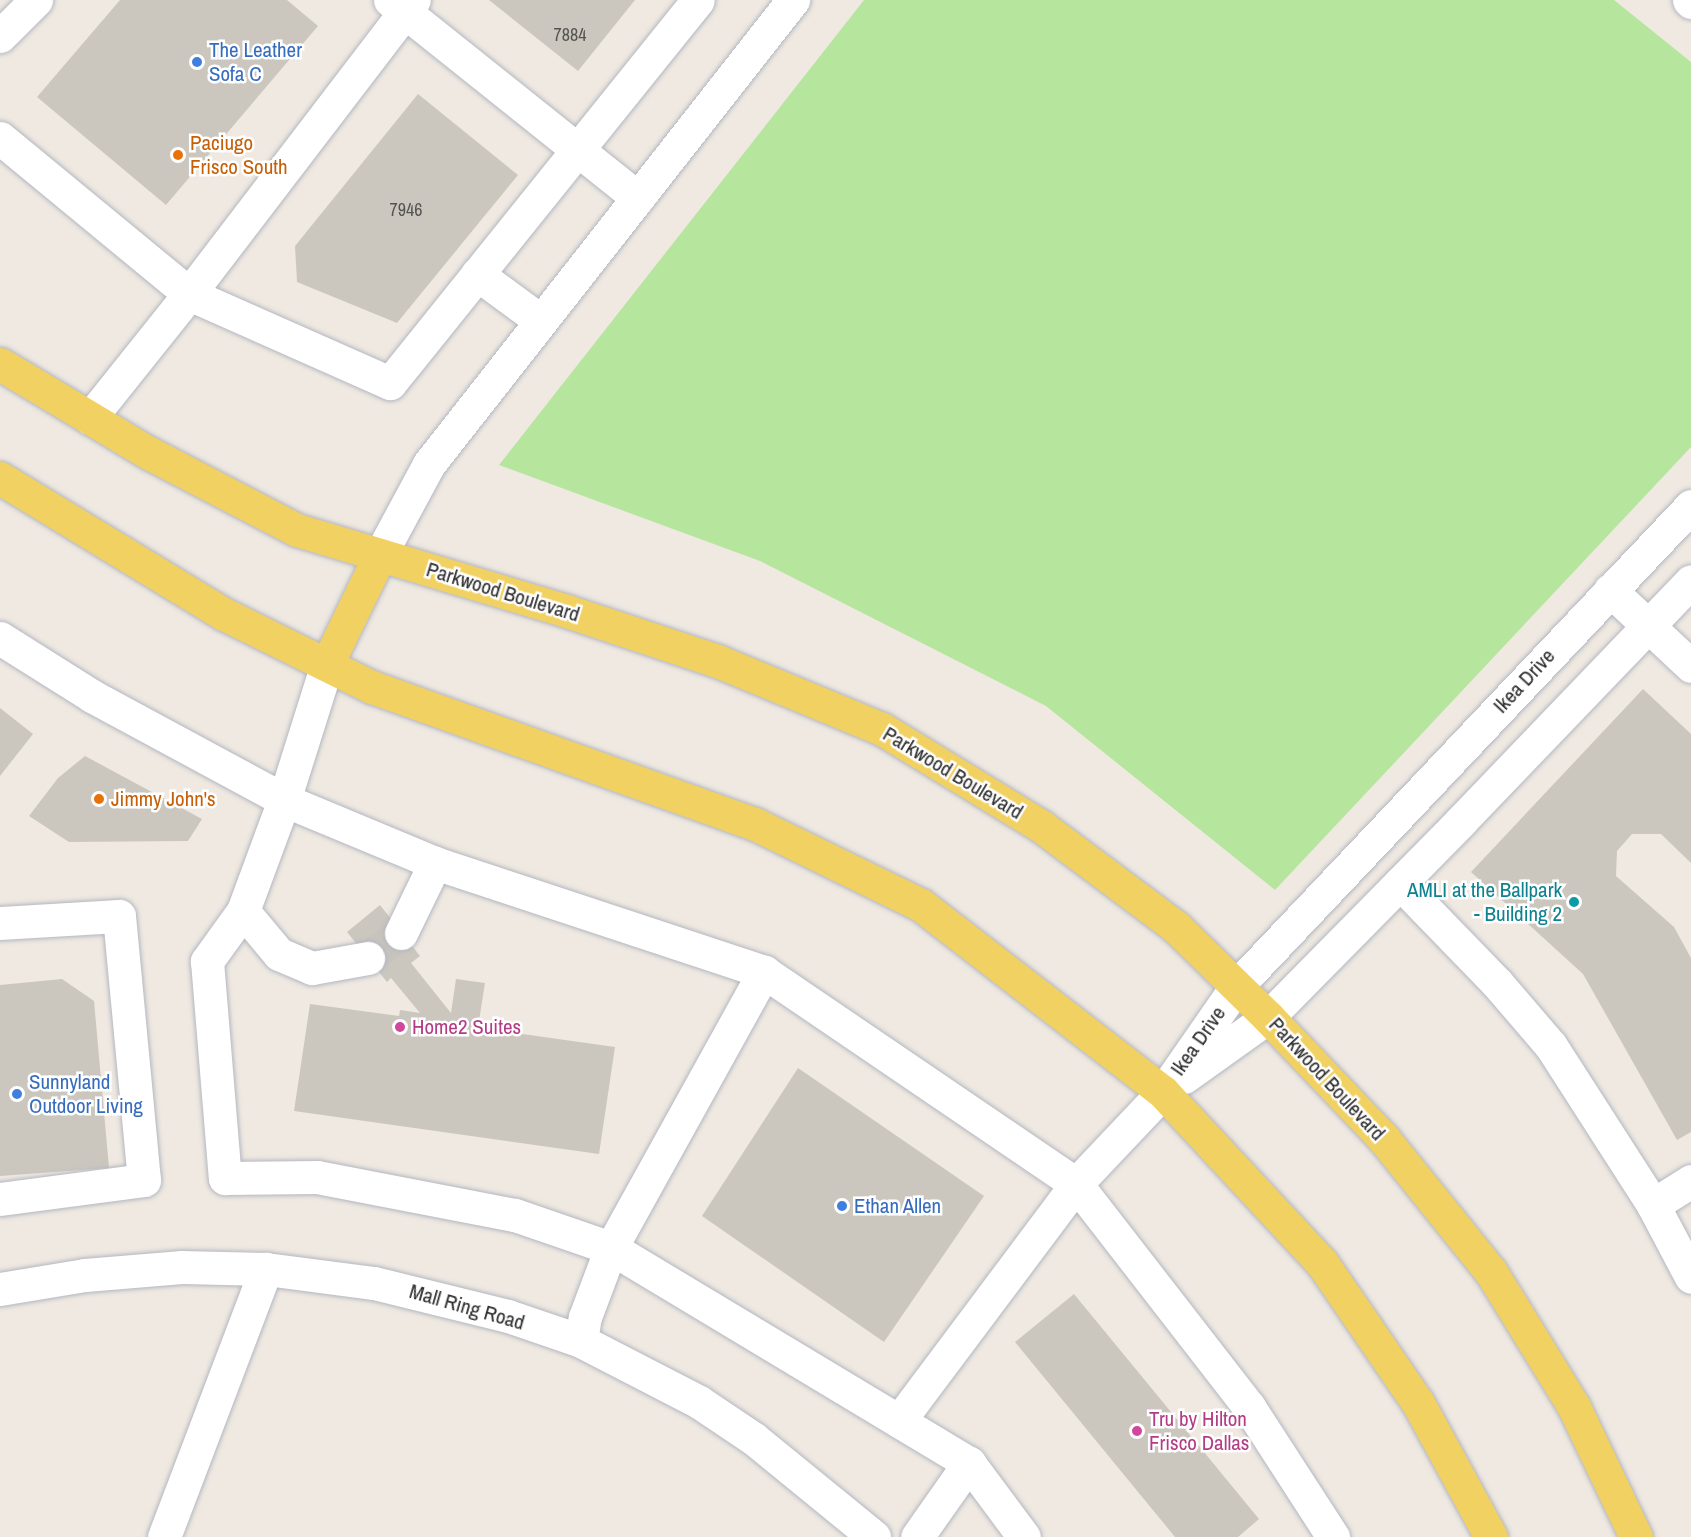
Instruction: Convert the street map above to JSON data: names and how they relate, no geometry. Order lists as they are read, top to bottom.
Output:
{
  "streets": {
    "main road": ["Parkwood Boulevard"],
    "street": ["Ikea Drive", "Mall Ring Road"]
  },
  "crossings": [
    ["Parkwood Boulevard", "Ikea Drive"]
  ],
  "places": [
    "The Leather Sofa C",
    "Paciugo Frisco South",
    "Jimmy John's",
    "AMLI at the Ballpark - Building 2",
    "Home2 Suites",
    "Sunnyland Outdoor Living",
    "Ethan Allen",
    "Tru by Hilton Frisco Dallas"
  ],
  "house_numbers": ["7884", "7946"]
}
